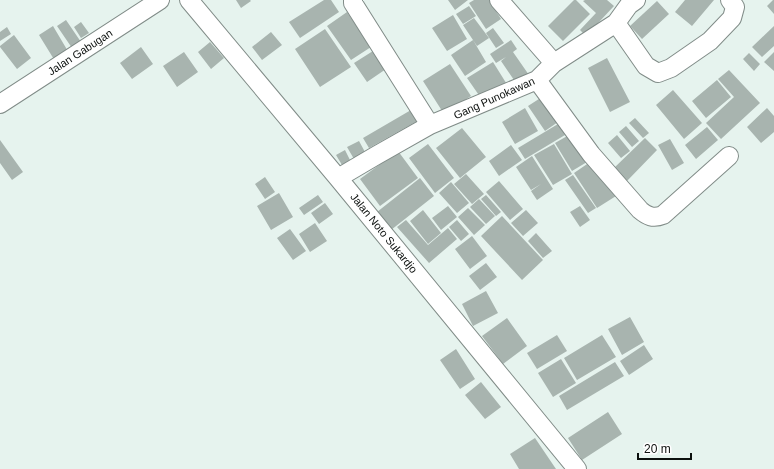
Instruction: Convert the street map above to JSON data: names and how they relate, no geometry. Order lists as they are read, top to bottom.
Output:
{
  "streets": {
    "street": ["Jalan Gabugan", "Gang Punokawan", "Jalan Noto Sukardjo"]
  },
  "crossings": [
    ["Gang Punokawan", "Jalan Noto Sukardjo"]
  ],
  "scale_bar": "20 m"
}
